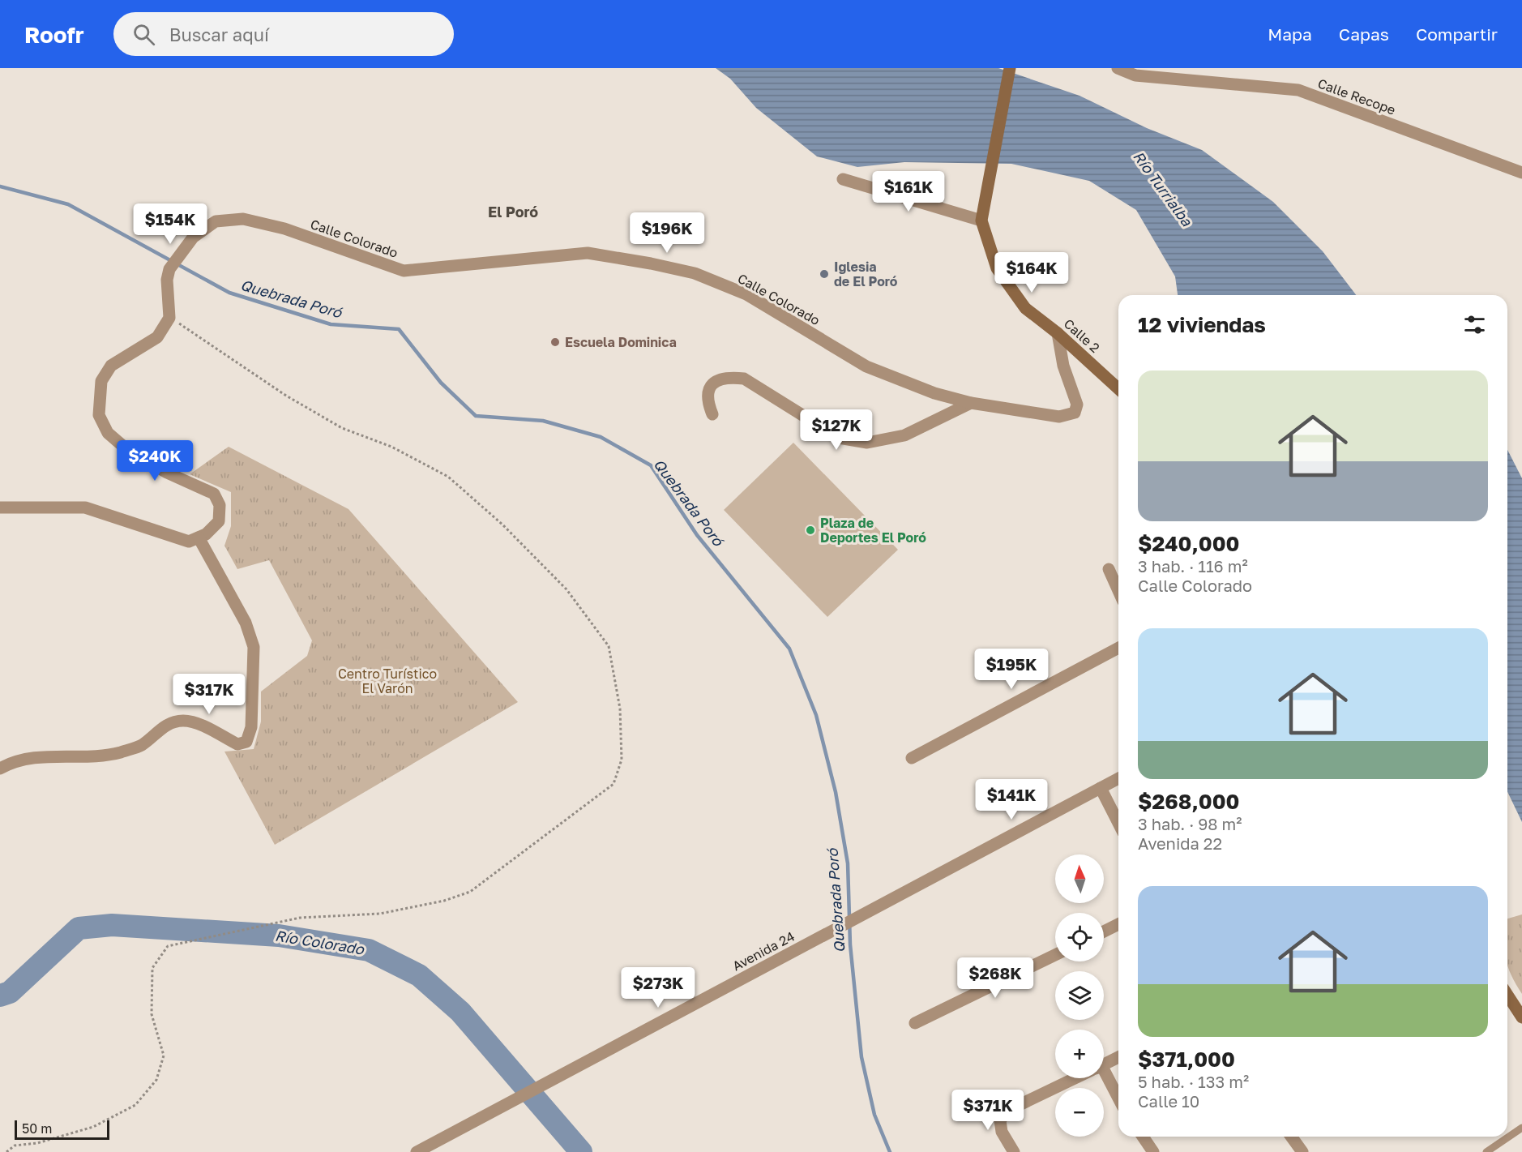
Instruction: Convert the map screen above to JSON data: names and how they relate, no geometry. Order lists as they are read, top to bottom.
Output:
{
  "streets": {
    "main road": ["Calle 2"],
    "street": ["Calle Recope", "Calle Colorado", "Avenida 24"]
  },
  "crossings": [
    ["Calle Colorado", "Calle 2"]
  ],
  "districts": ["El Poró"],
  "water": ["Río Turrialba", "Quebrada Poró", "Río Colorado"],
  "parks": ["Centro Turístico El Varón"],
  "places": ["Iglesia de El Poró", "Escuela Dominica", "Plaza de Deportes El Poró"],
  "scale_bar": "50 m",
  "north": "top",
  "page": {
    "header": "Roofr",
    "search": "Buscar aquí",
    "nav": ["Mapa", "Capas", "Compartir"],
    "price": [
      "$161K",
      "$154K",
      "$196K",
      "$164K",
      "$127K",
      "$240K",
      "$195K",
      "$317K",
      "$141K",
      "$268K",
      "$273K",
      "$371K"
    ],
    "heading": "12 viviendas",
    "list": [
      {
        "name": "$240,000",
        "note": "3 hab. · 116 m² · Calle Colorado"
      },
      {
        "name": "$268,000",
        "note": "3 hab. · 98 m² · Avenida 22"
      },
      {
        "name": "$371,000",
        "note": "5 hab. · 133 m² · Calle 10"
      }
    ],
    "map_buttons": ["+", "−"],
    "scale": "50 m"
  }
}
